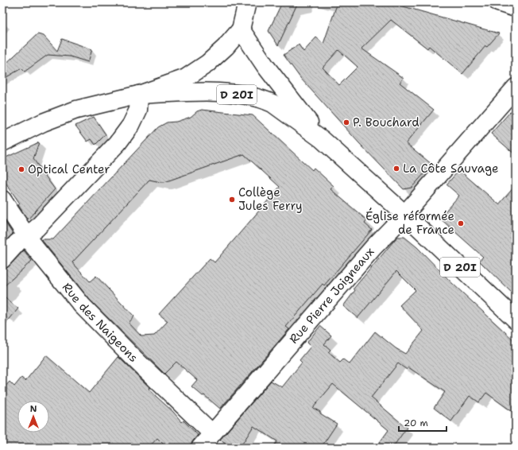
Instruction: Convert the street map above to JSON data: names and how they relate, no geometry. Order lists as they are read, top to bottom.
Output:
{
  "streets": {
    "street": ["D 20I", "Rue Pierre Joigneaux", "Rue des Naigeons"]
  },
  "crossings": [
    ["D 20I", "Rue Pierre Joigneaux"],
    ["Rue Pierre Joigneaux", "Rue des Naigeons"]
  ],
  "places": [
    "P. Bouchard",
    "La Côte Sauvage",
    "Optical Center",
    "Collège Jules Ferry",
    "Église réformée de France"
  ],
  "scale_bar": "20 m",
  "north": "top"
}
